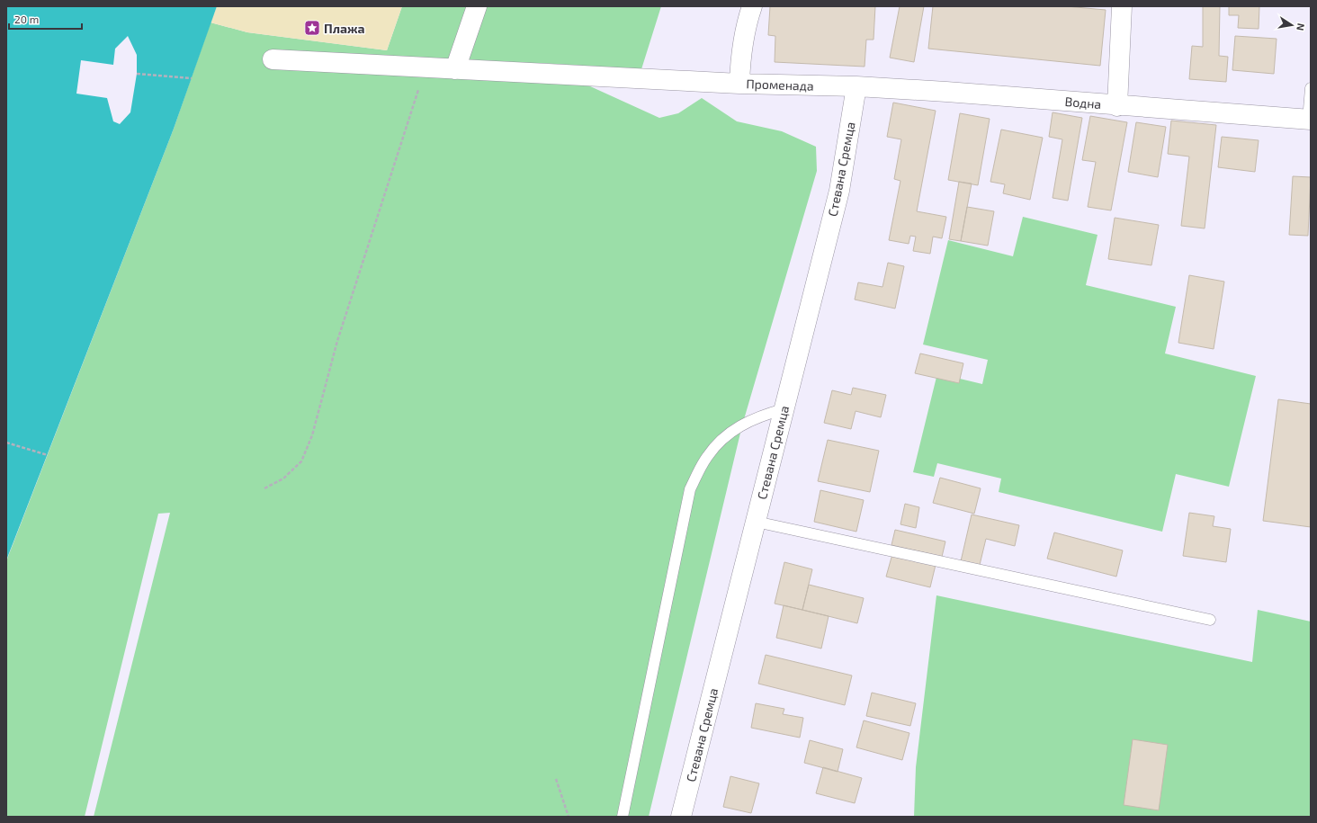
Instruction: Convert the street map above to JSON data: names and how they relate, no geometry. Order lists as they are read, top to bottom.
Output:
{
  "streets": {
    "street": ["Променада", "Водна", "Стевана Сремца"]
  },
  "crossings": [
    ["Променада", "Водна"],
    ["Променада", "Стевана Сремца"],
    ["Водна", "Стевана Сремца"]
  ],
  "places": {
    "place": ["Плажа"]
  },
  "scale_bar": "20 m",
  "north": "right"
}
